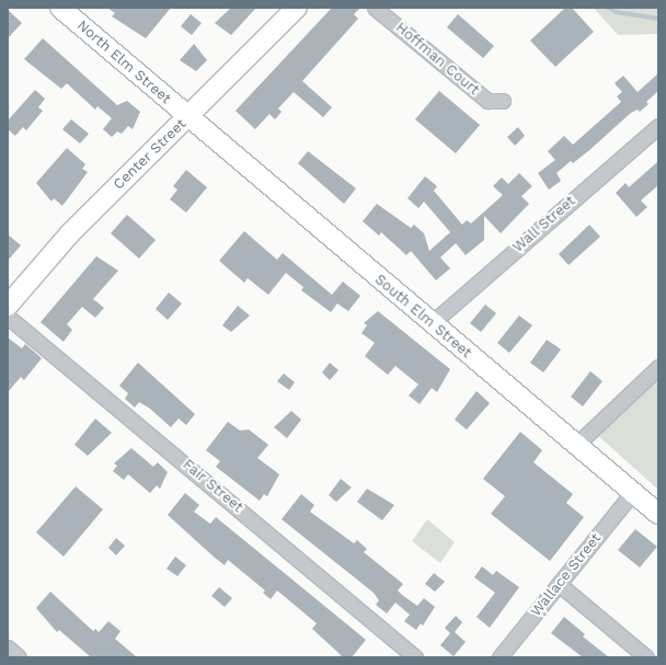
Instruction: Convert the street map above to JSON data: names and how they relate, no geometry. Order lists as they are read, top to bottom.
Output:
{
  "streets": {
    "main road": ["North Elm Street", "Center Street", "South Elm Street"],
    "street": [
      "Hoffman Court",
      "Wall Street",
      "Fair Street",
      "Wallace Street"
    ]
  },
  "crossings": [
    ["North Elm Street", "Center Street"],
    ["North Elm Street", "South Elm Street"],
    ["Center Street", "South Elm Street"],
    ["Wall Street", "South Elm Street"],
    ["South Elm Street", "Wallace Street"]
  ]
}
